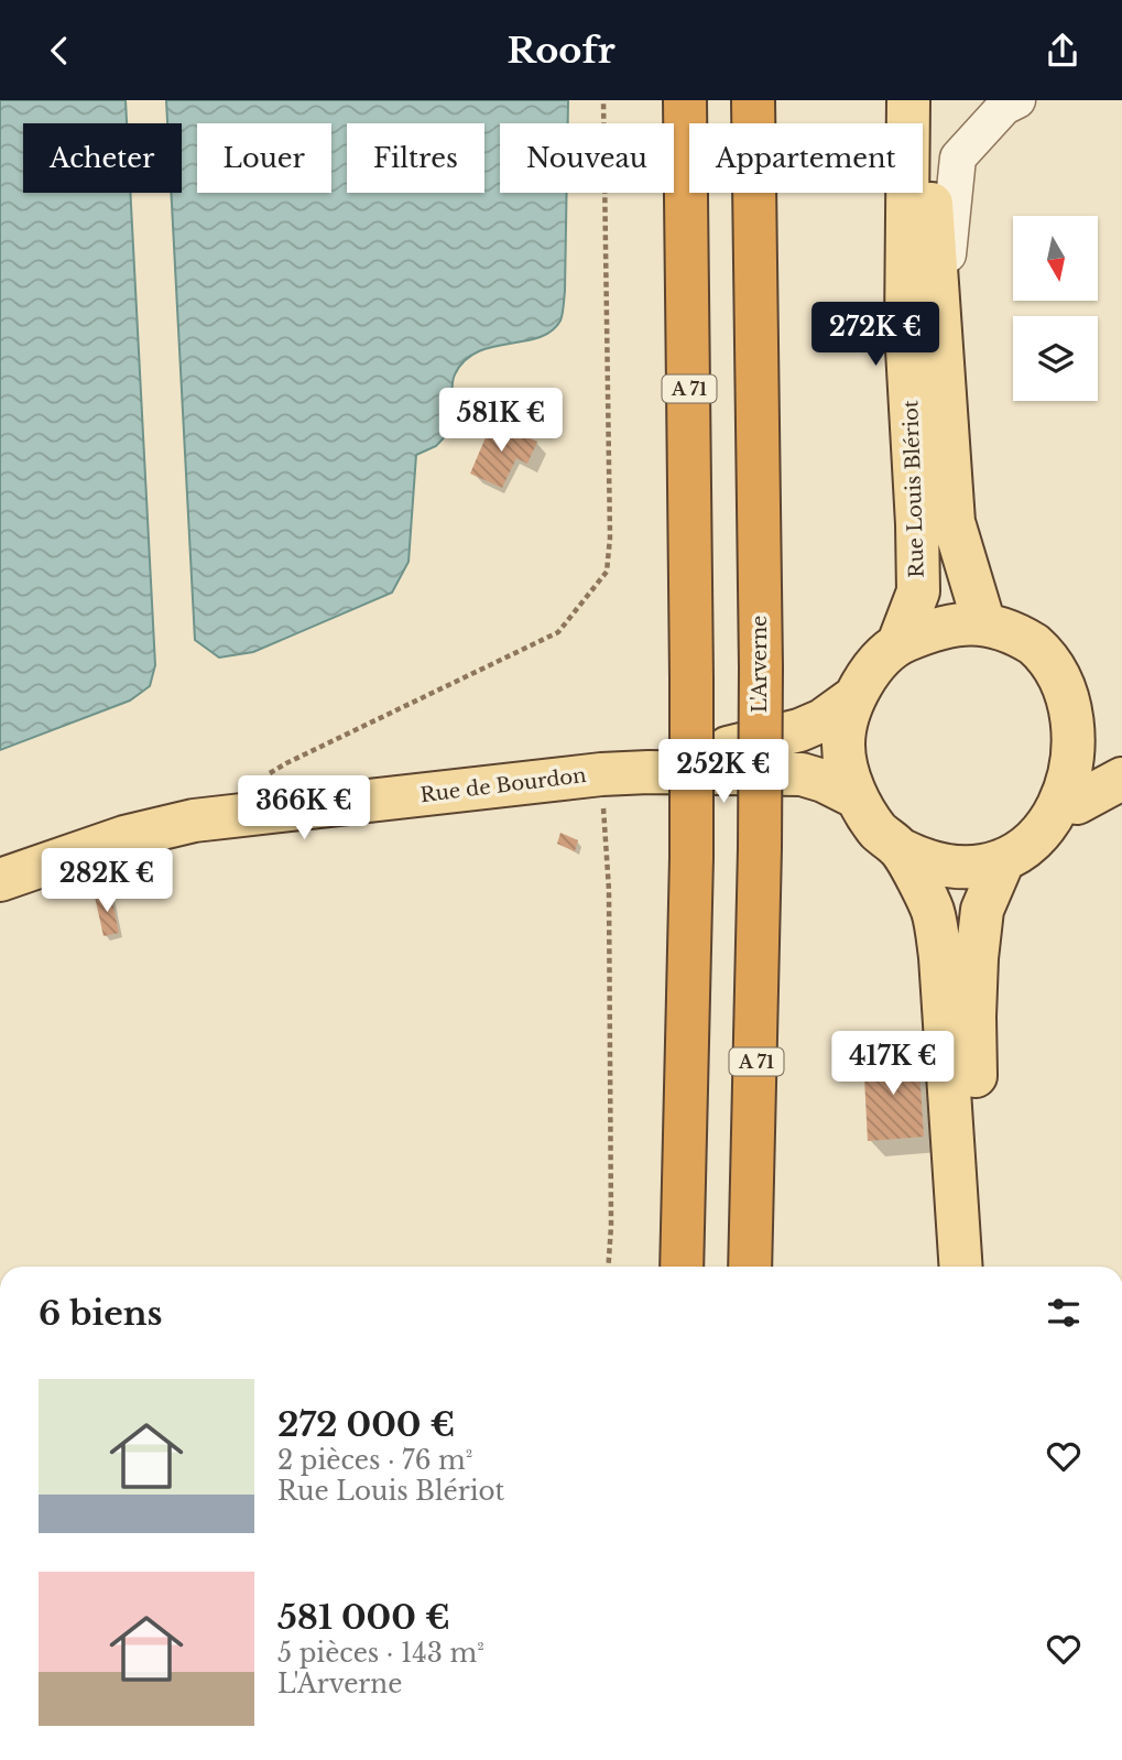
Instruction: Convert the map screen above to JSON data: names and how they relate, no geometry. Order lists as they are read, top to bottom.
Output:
{
  "streets": {
    "highway": ["A 71", "L'Arverne"],
    "main road": ["Rue Louis Blériot", "Rue de Bourdon"]
  },
  "crossings": [
    ["Rue Louis Blériot", "Rue de Bourdon"]
  ],
  "north": "bottom",
  "page": {
    "header": "Roofr",
    "chip": [
      "Acheter",
      "Louer",
      "Filtres",
      "Nouveau",
      "Appartement"
    ],
    "price": [
      "272K €",
      "581K €",
      "252K €",
      "366K €",
      "282K €",
      "417K €"
    ],
    "heading": "6 biens",
    "list": [
      {
        "name": "272 000 €",
        "note": "2 pièces · 76 m² · Rue Louis Blériot"
      },
      {
        "name": "581 000 €",
        "note": "5 pièces · 143 m² · L'Arverne"
      }
    ]
  }
}
